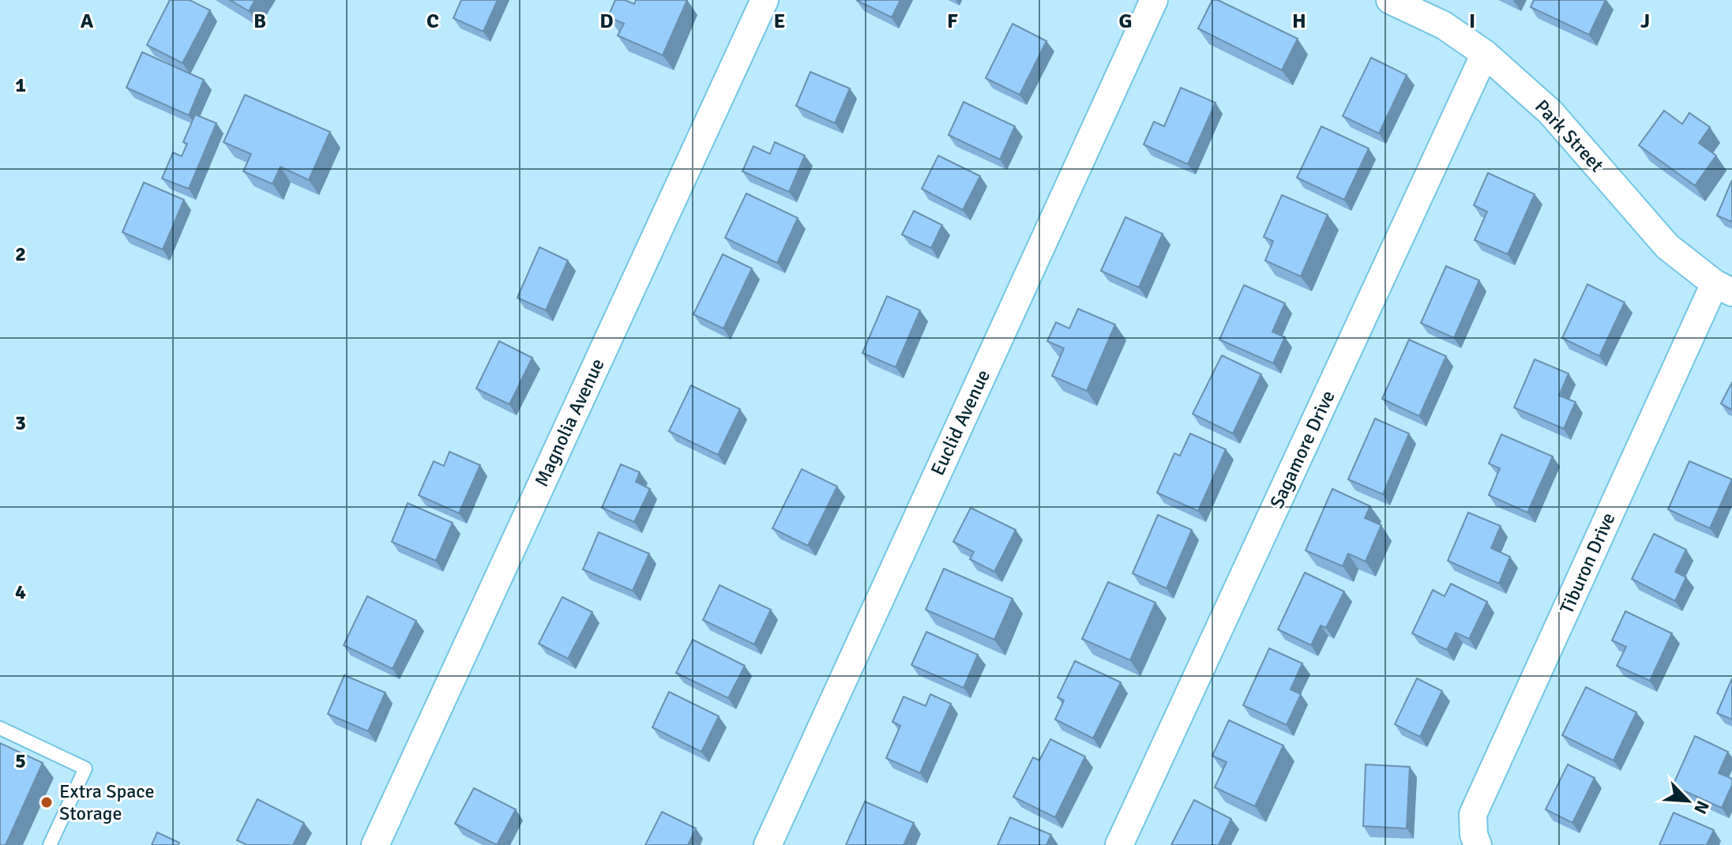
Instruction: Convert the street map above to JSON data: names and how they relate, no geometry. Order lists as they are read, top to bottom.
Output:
{
  "streets": {
    "street": [
      "Park Street",
      "Magnolia Avenue",
      "Euclid Avenue",
      "Sagamore Drive",
      "Tiburon Drive"
    ]
  },
  "crossings": [
    ["Park Street", "Sagamore Drive"],
    ["Park Street", "Tiburon Drive"]
  ],
  "places": ["Extra Space Storage"],
  "north": "bottom right",
  "grid": {
    "columns": [
      "A",
      "B",
      "C",
      "D",
      "E",
      "F",
      "G",
      "H",
      "I",
      "J"
    ],
    "rows": [
      "1",
      "2",
      "3",
      "4",
      "5"
    ]
  }
}
